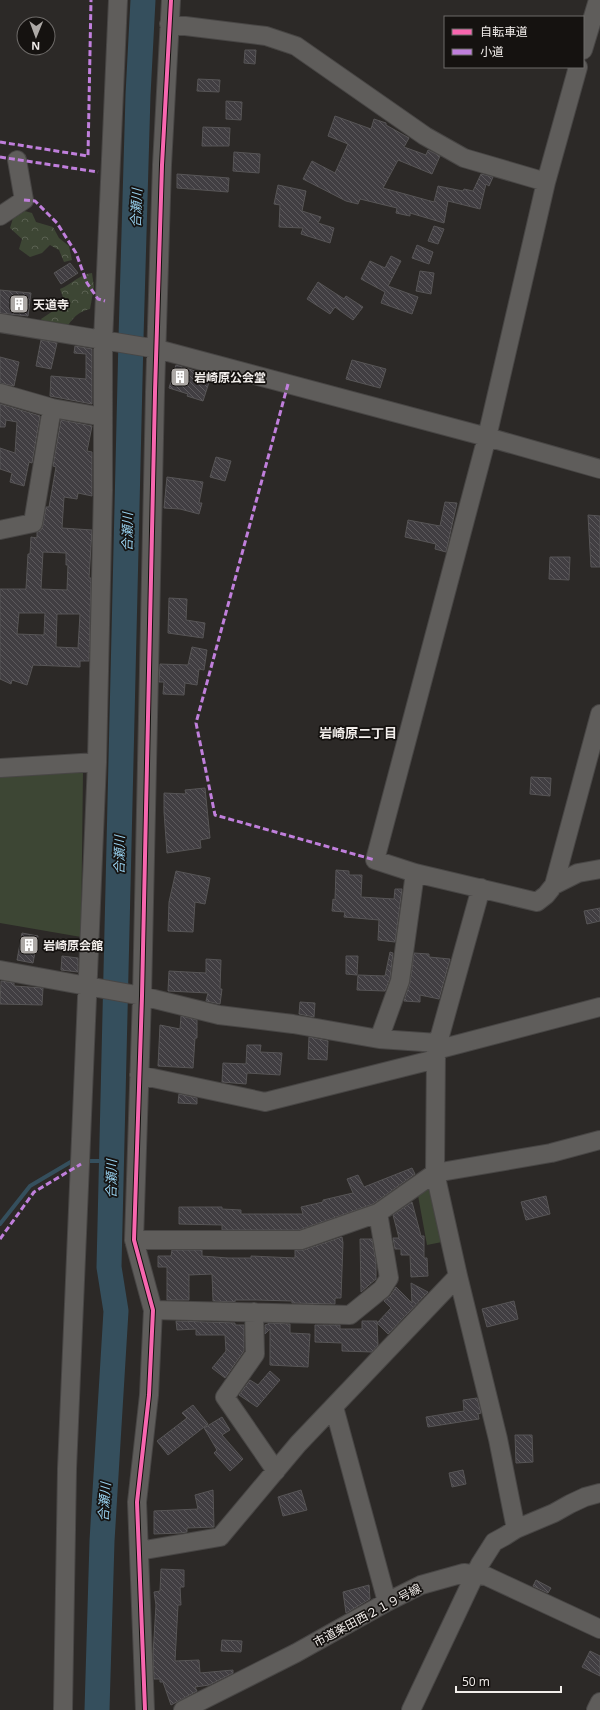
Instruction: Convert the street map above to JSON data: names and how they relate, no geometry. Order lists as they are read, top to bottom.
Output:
{
  "streets": {
    "street": ["市道楽田西２１９号線"]
  },
  "districts": ["岩崎原二丁目"],
  "water": ["合瀬川"],
  "places": {
    "building": ["天道寺", "岩崎原公会堂", "岩崎原会館"]
  },
  "legend": ["自転車道", "小道"],
  "scale_bar": "50 m",
  "north": "bottom"
}
